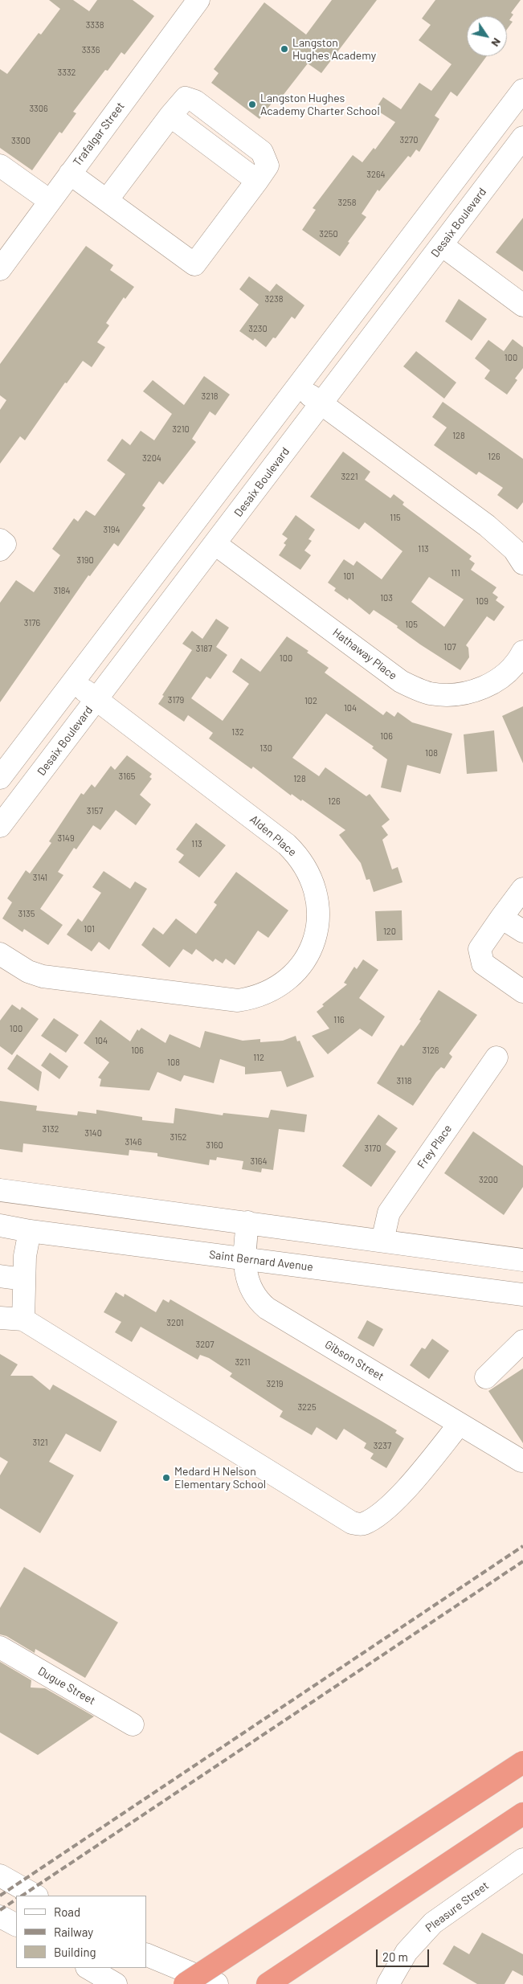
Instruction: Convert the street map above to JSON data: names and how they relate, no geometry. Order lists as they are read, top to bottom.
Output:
{
  "streets": {
    "street": [
      "Trafalgar Street",
      "Desaix Boulevard",
      "Hathaway Place",
      "Alden Place",
      "Frey Place",
      "Saint Bernard Avenue",
      "Gibson Street",
      "Dugue Street",
      "Pleasure Street"
    ]
  },
  "crossings": [
    ["Desaix Boulevard", "Hathaway Place"],
    ["Desaix Boulevard", "Alden Place"],
    ["Saint Bernard Avenue", "Gibson Street"]
  ],
  "places": ["Langston Hughes Academy", "Langston Hughes Academy Charter School", "Medard H Nelson Elementary School"],
  "house_numbers": [
    "3338",
    "3336",
    "3332",
    "3306",
    "3270",
    "3300",
    "3264",
    "3258",
    "3250",
    "3238",
    "3230",
    "100",
    "3218",
    "3210",
    "128",
    "126",
    "3204",
    "3221",
    "115",
    "3194",
    "113",
    "3190",
    "111",
    "101",
    "3184",
    "103",
    "109",
    "3176",
    "105",
    "107",
    "3187",
    "100",
    "3179",
    "102",
    "104",
    "132",
    "106",
    "130",
    "108",
    "3165",
    "128",
    "126",
    "3157",
    "3149",
    "113",
    "3141",
    "3135",
    "101",
    "120",
    "116",
    "100",
    "104",
    "106",
    "3126",
    "112",
    "108",
    "3118",
    "3132",
    "3140",
    "3152",
    "3146",
    "3160",
    "3170",
    "3164",
    "3200",
    "3201",
    "3207",
    "3211",
    "3219",
    "3225",
    "3121",
    "3237"
  ],
  "legend": ["Road", "Railway", "Building"],
  "scale_bar": "20 m",
  "north": "bottom right"
}
